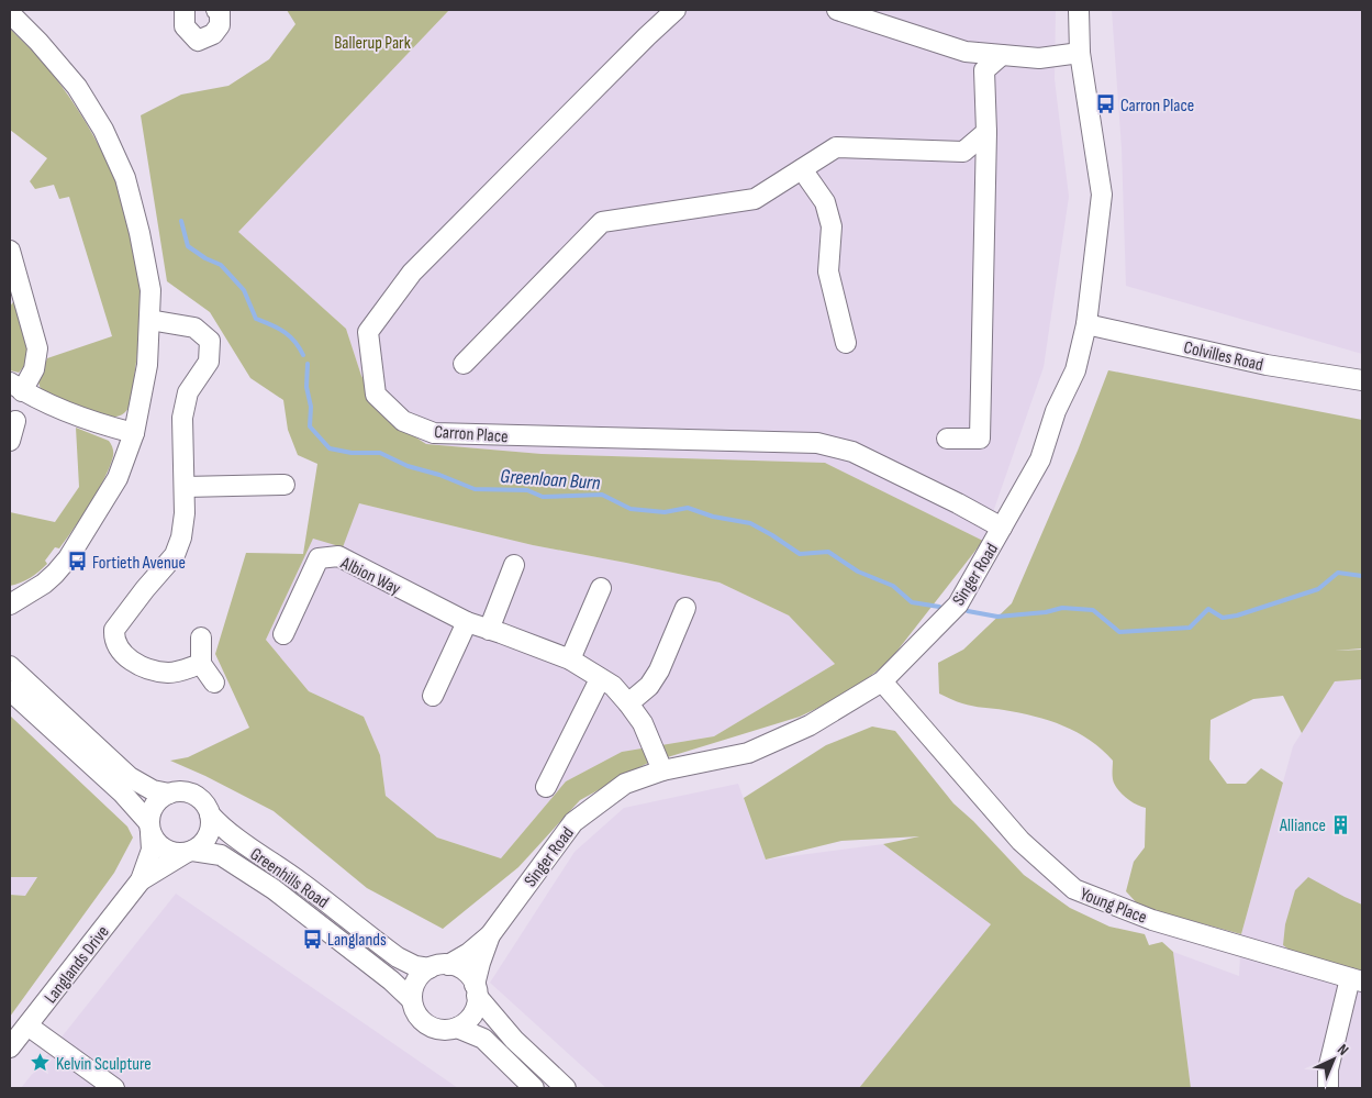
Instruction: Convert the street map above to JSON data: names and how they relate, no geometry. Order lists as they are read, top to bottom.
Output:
{
  "streets": {
    "street": [
      "Colvilles Road",
      "Carron Place",
      "Singer Road",
      "Albion Way",
      "Greenhills Road",
      "Young Place",
      "Langlands Drive"
    ]
  },
  "crossings": [
    ["Colvilles Road", "Singer Road"],
    ["Carron Place", "Singer Road"],
    ["Singer Road", "Albion Way"],
    ["Singer Road", "Greenhills Road"],
    ["Singer Road", "Young Place"],
    ["Greenhills Road", "Langlands Drive"]
  ],
  "water": ["Greenloan Burn"],
  "parks": ["Ballerup Park"],
  "places": {
    "bus stop": ["Carron Place", "Fortieth Avenue", "Langlands"],
    "building": ["Alliance"],
    "place": ["Kelvin Sculpture"]
  },
  "north": "top right"
}
